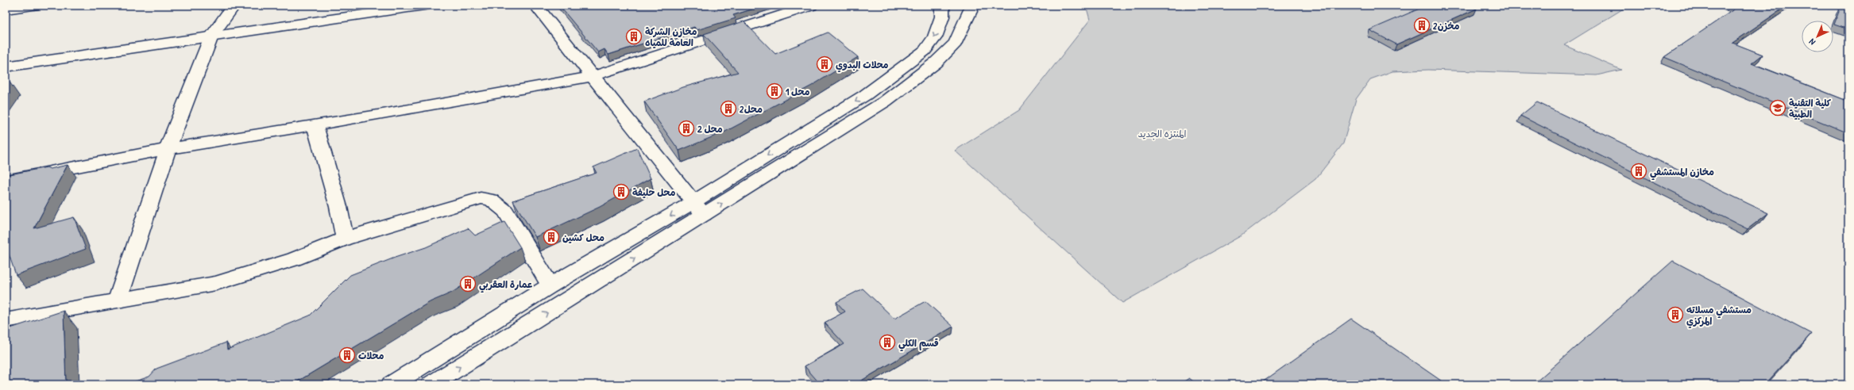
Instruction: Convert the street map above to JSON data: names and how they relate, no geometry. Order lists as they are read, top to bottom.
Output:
{
  "parks": ["المنتزه الجديد"],
  "places": {
    "building": [
      "مخزن2",
      "مخازن الشركة العامة للمياه",
      "محلات البدوي",
      "محل 1",
      "محل2",
      "محل 2",
      "مخازن المستشفي",
      "محل حليفة",
      "محل كشين",
      "عمارة العقربي",
      "مستشفي مسلاته المركزي",
      "قسم الكلي",
      "محلات"
    ],
    "school or university": ["كلية التقنية الطبية"]
  },
  "north": "bottom left"
}
